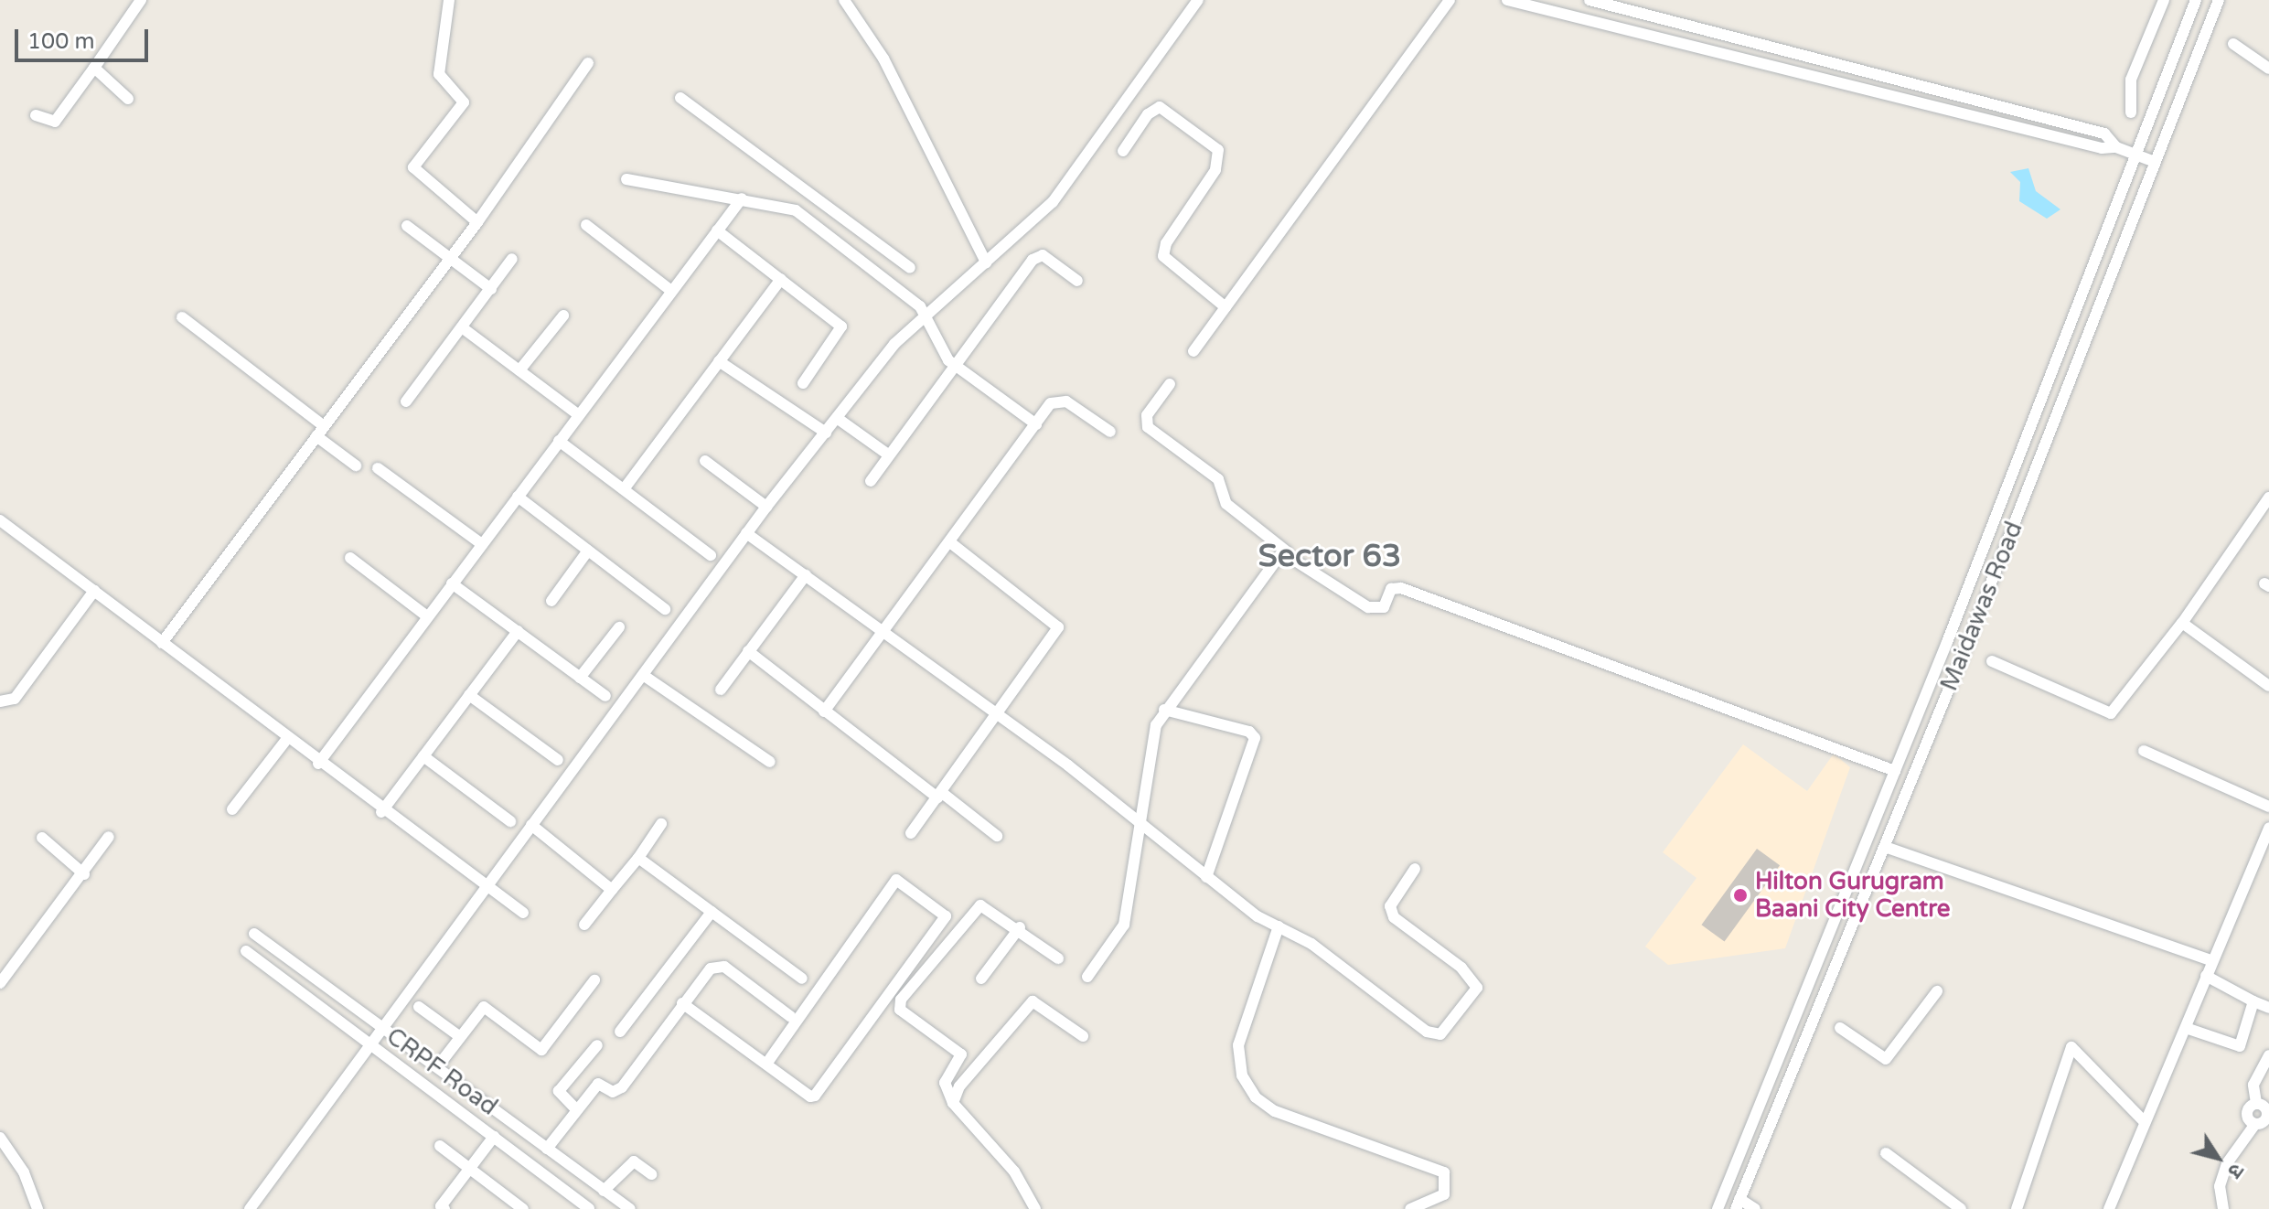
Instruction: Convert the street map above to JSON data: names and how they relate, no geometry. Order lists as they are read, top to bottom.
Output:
{
  "streets": {
    "street": ["Maidawas Road", "CRPF Road"]
  },
  "districts": ["Sector 63"],
  "places": ["Hilton Gurugram Baani City Centre"],
  "scale_bar": "100 m",
  "north": "bottom right"
}
